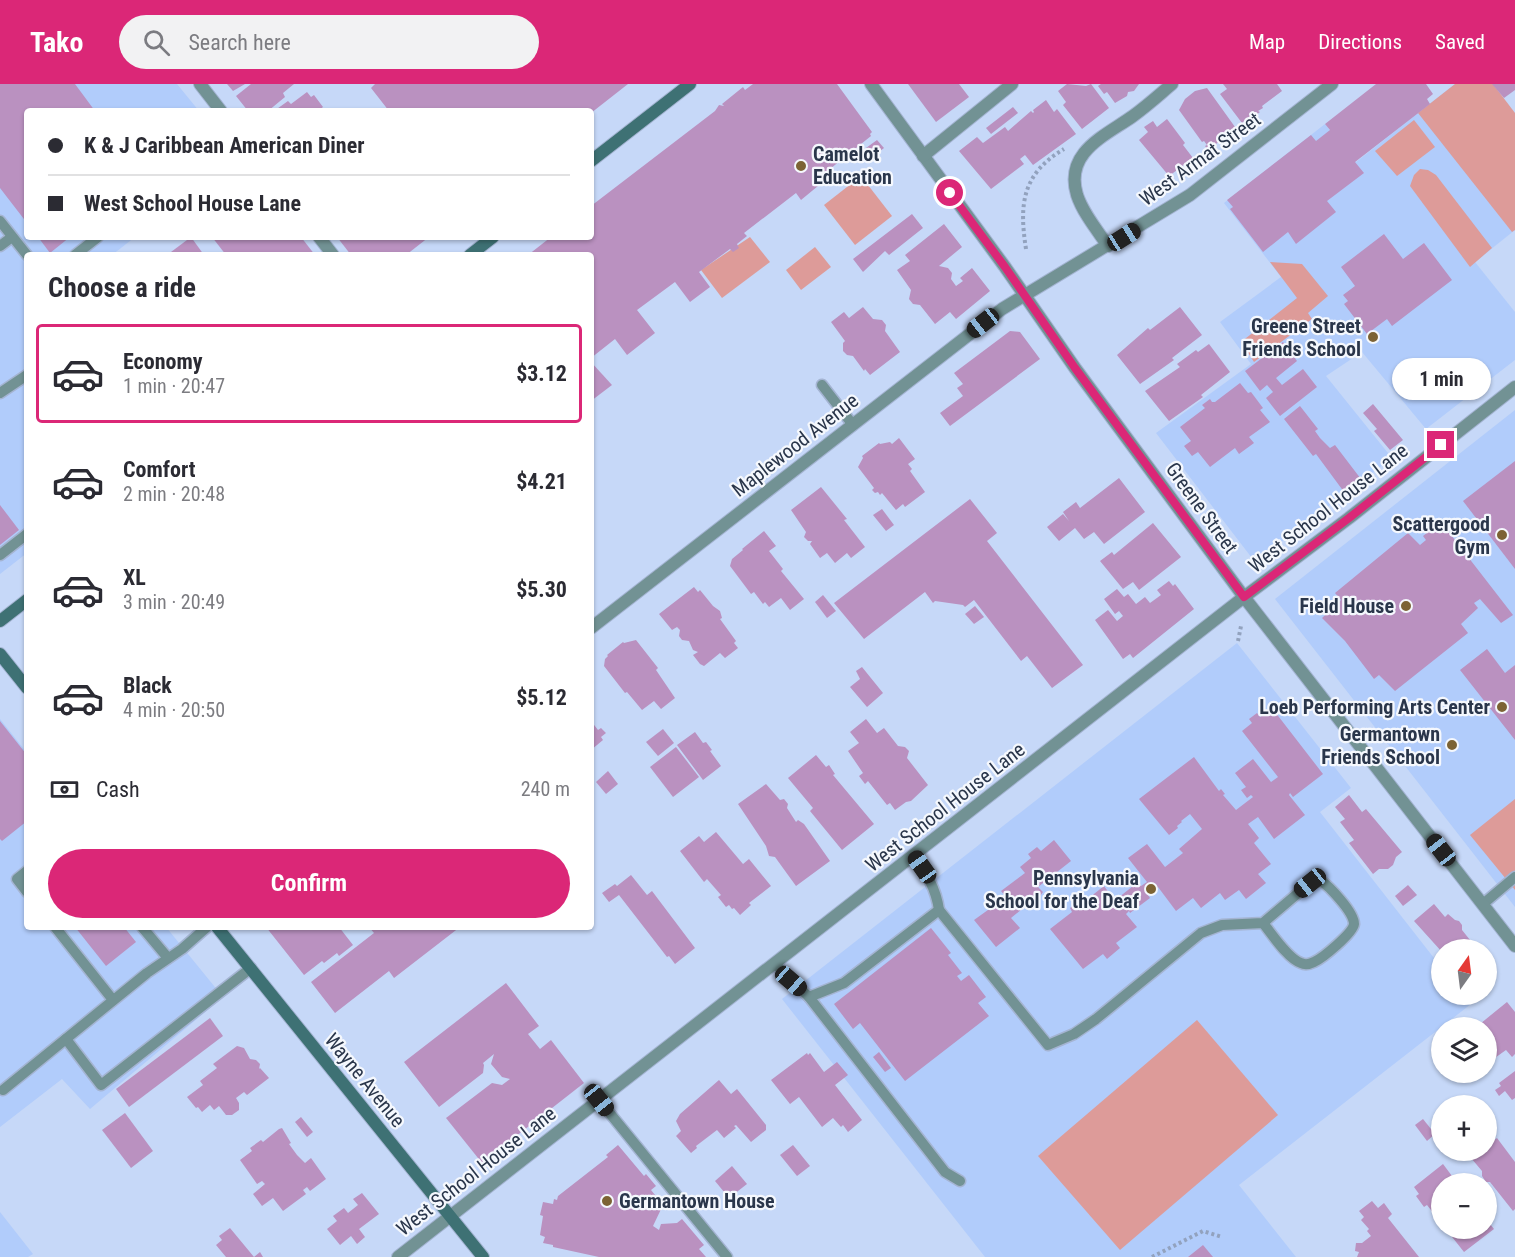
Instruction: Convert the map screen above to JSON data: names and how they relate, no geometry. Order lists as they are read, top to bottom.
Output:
{
  "streets": {
    "main road": ["Wayne Avenue"],
    "street": [
      "West Armat Street",
      "Maplewood Avenue",
      "Greene Street",
      "West School House Lane"
    ]
  },
  "crossings": [
    ["West Armat Street", "Maplewood Avenue"],
    ["West Armat Street", "Greene Street"],
    ["Maplewood Avenue", "Greene Street"],
    ["Greene Street", "West School House Lane"],
    ["West School House Lane", "Wayne Avenue"]
  ],
  "places": [
    "Camelot Education",
    "Greene Street Friends School",
    "Scattergood Gym",
    "Field House",
    "Loeb Performing Arts Center",
    "Germantown Friends School",
    "Pennsylvania School for the Deaf",
    "Germantown House"
  ],
  "north": "top",
  "page": {
    "header": "Tako",
    "search": "Search here",
    "nav": ["Map", "Directions", "Saved"],
    "banner": ["K & J Caribbean American Diner", "West School House Lane"],
    "heading": "Choose a ride",
    "list": [
      {
        "name": "Economy",
        "note": "1 min · 20:47",
        "value": "$3.12"
      },
      {
        "name": "Comfort",
        "note": "2 min · 20:48",
        "value": "$4.21"
      },
      {
        "name": "XL",
        "note": "3 min · 20:49",
        "value": "$5.30"
      },
      {
        "name": "Black",
        "note": "4 min · 20:50",
        "value": "$5.12"
      }
    ],
    "bubble": "1 min",
    "pay": ["Cash", "240 m"],
    "buttons": "Confirm",
    "map_buttons": ["+", "−"]
  }
}
